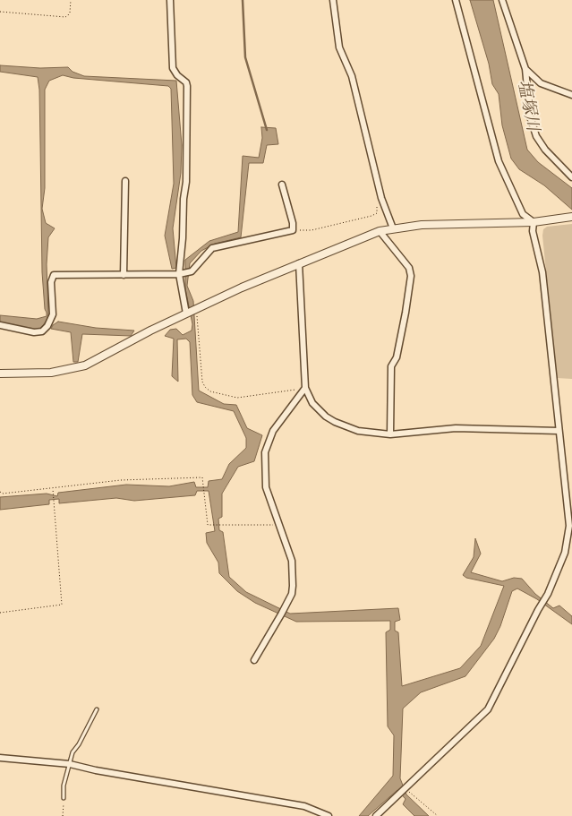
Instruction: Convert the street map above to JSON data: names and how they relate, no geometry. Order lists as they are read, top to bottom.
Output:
{
  "water": ["塩塚川"]
}
